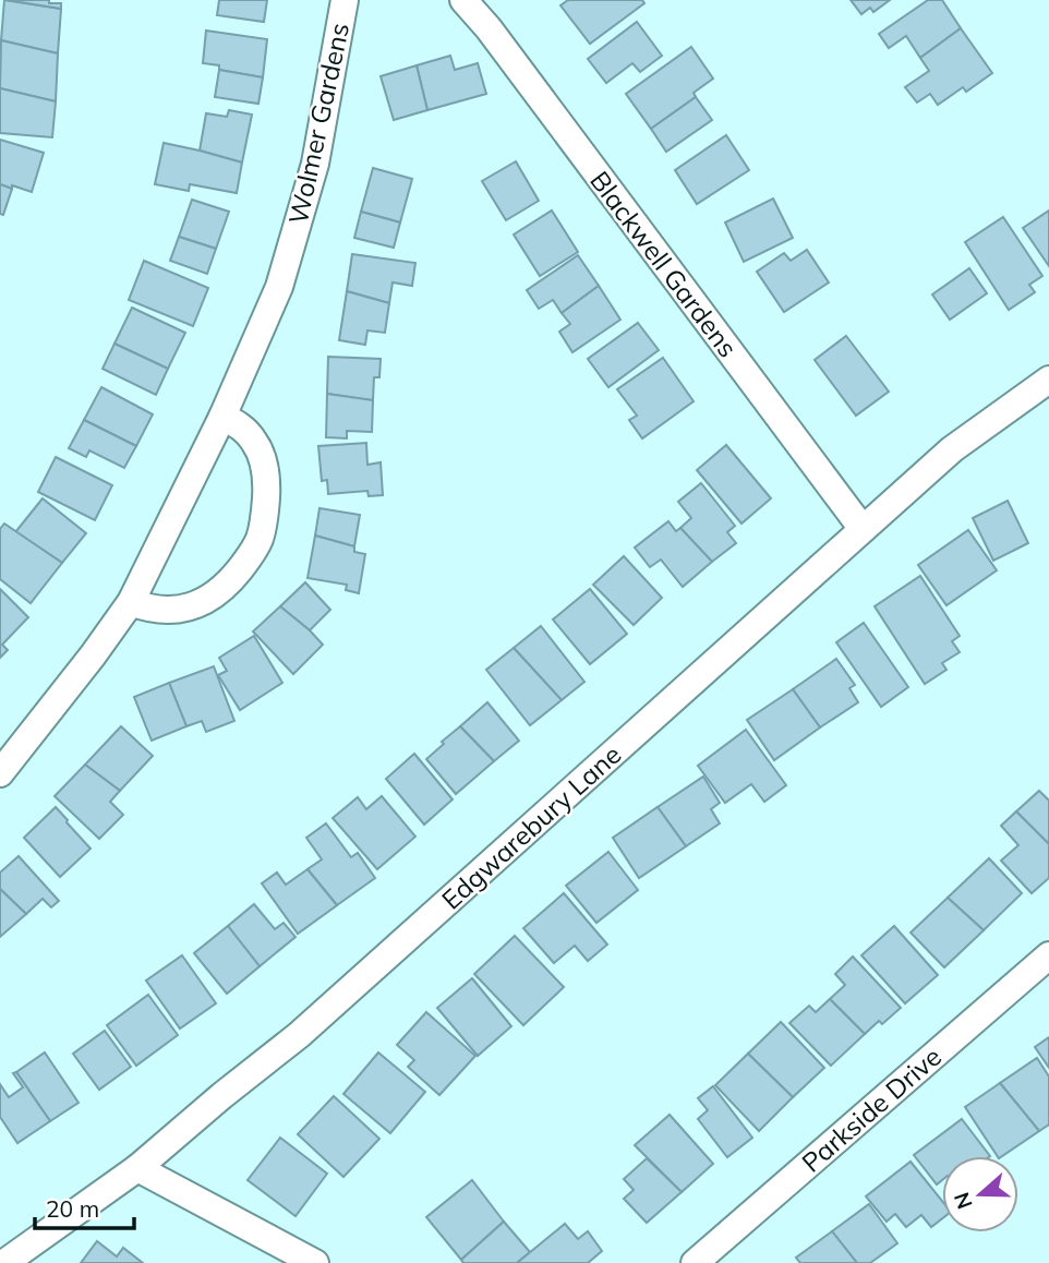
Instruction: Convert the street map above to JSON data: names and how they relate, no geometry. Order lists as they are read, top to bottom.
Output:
{
  "streets": {
    "street": [
      "Wolmer Gardens",
      "Blackwell Gardens",
      "Edgwarebury Lane",
      "Parkside Drive"
    ]
  },
  "crossings": [
    ["Blackwell Gardens", "Edgwarebury Lane"]
  ],
  "scale_bar": "20 m",
  "north": "left"
}
